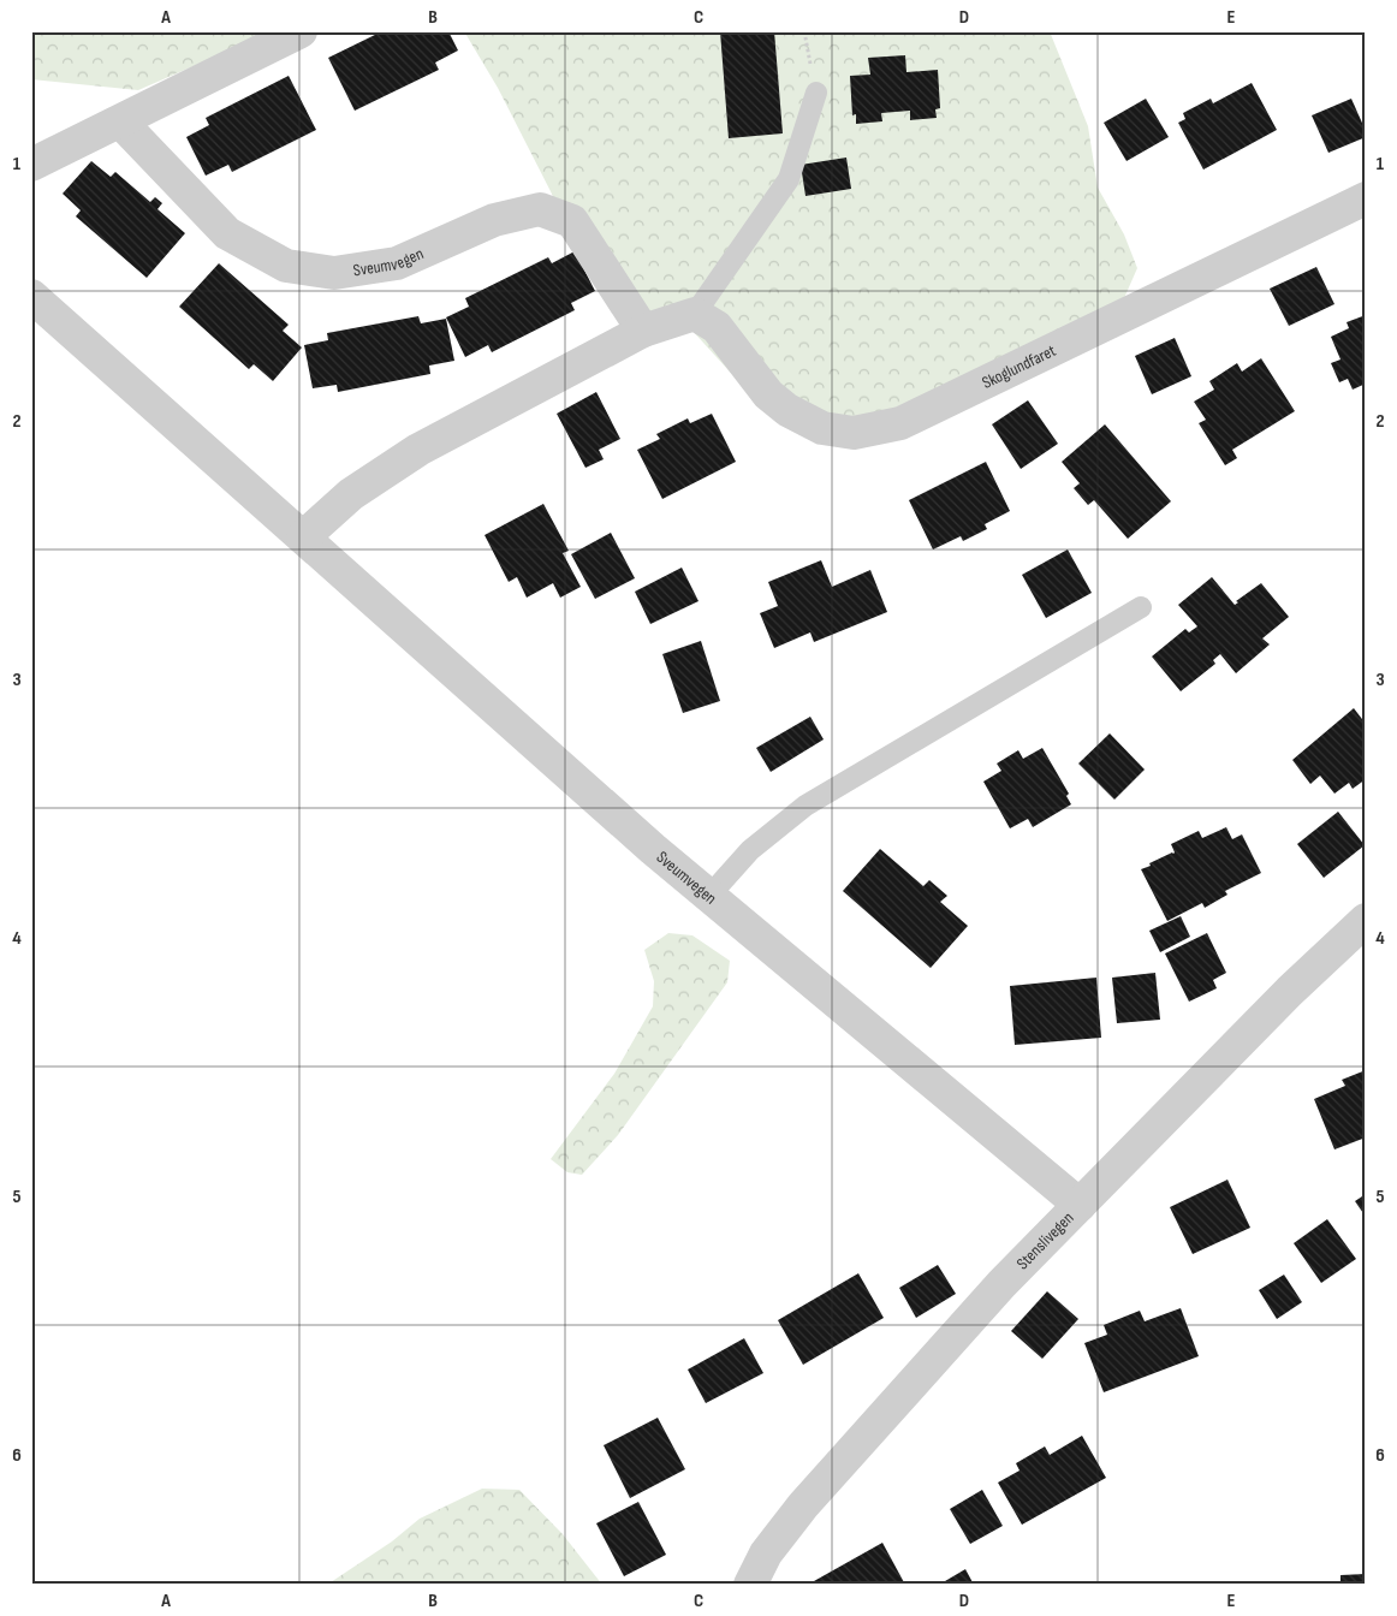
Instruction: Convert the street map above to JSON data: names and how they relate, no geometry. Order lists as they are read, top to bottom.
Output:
{
  "streets": {
    "street": ["Sveumvegen", "Skoglundfaret", "Stenslivegen"]
  },
  "crossings": [
    ["Sveumvegen", "Stenslivegen"]
  ],
  "grid": {
    "columns": [
      "A",
      "B",
      "C",
      "D",
      "E"
    ],
    "rows": [
      "1",
      "2",
      "3",
      "4",
      "5",
      "6"
    ]
  }
}
